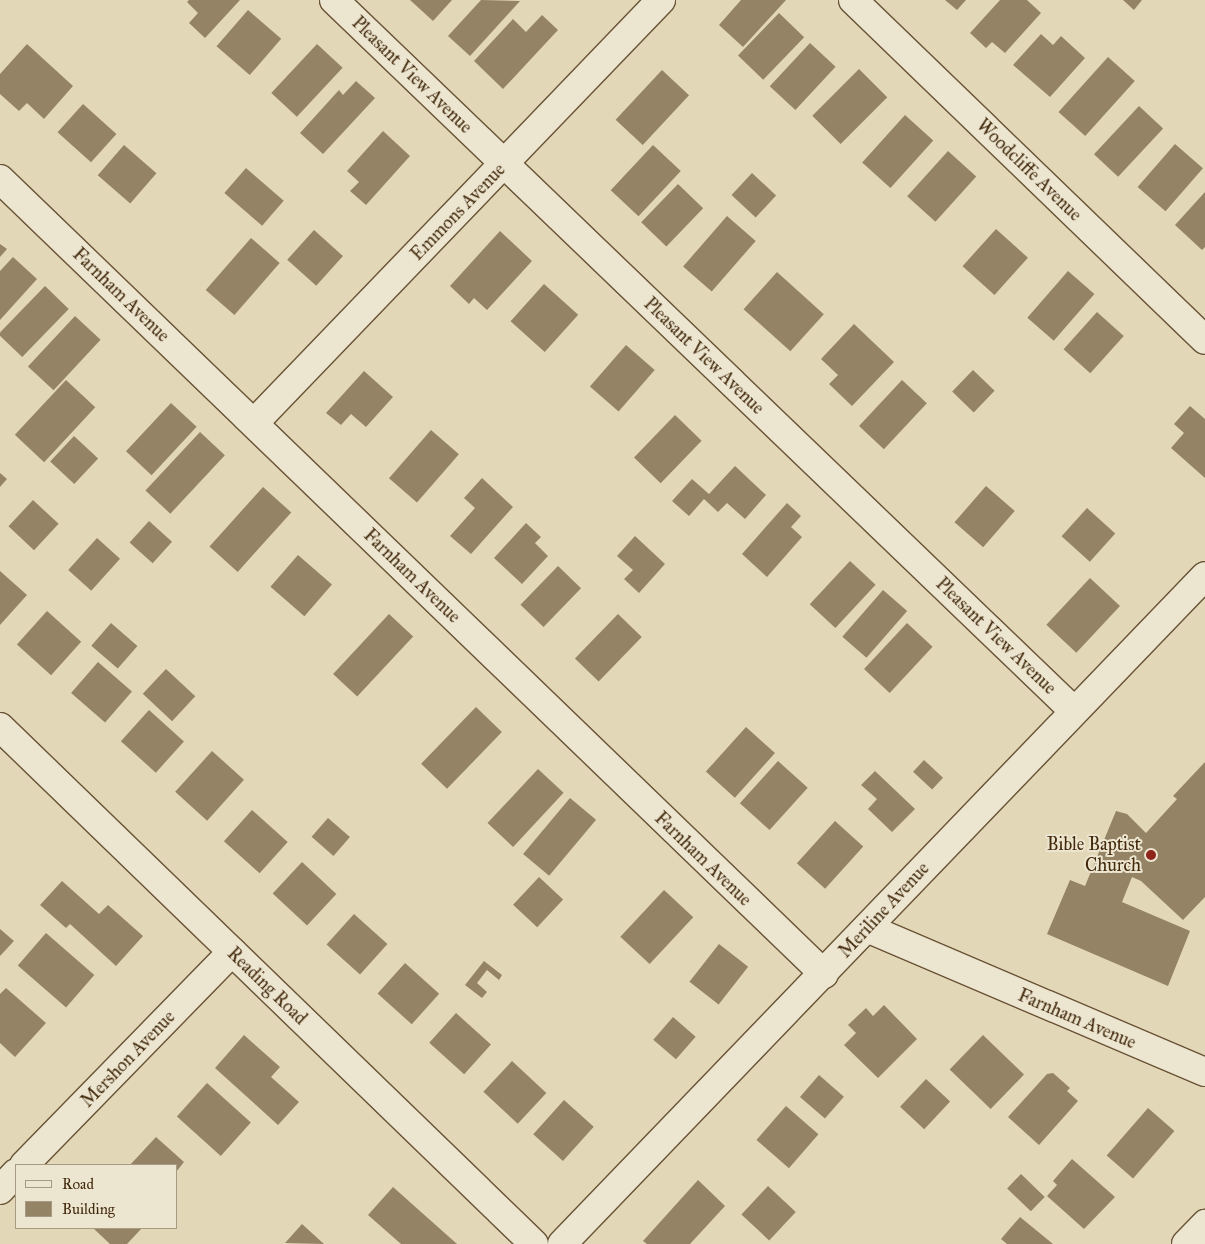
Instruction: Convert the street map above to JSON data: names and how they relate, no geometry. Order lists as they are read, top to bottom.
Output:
{
  "streets": {
    "street": [
      "Pleasant View Avenue",
      "Woodcliffe Avenue",
      "Emmons Avenue",
      "Farnham Avenue",
      "Meriline Avenue",
      "Reading Road",
      "Mershon Avenue"
    ]
  },
  "crossings": [
    ["Pleasant View Avenue", "Emmons Avenue"],
    ["Pleasant View Avenue", "Meriline Avenue"],
    ["Emmons Avenue", "Farnham Avenue"],
    ["Farnham Avenue", "Meriline Avenue"],
    ["Reading Road", "Mershon Avenue"]
  ],
  "places": ["Bible Baptist Church"],
  "legend": ["Road", "Building"]
}
